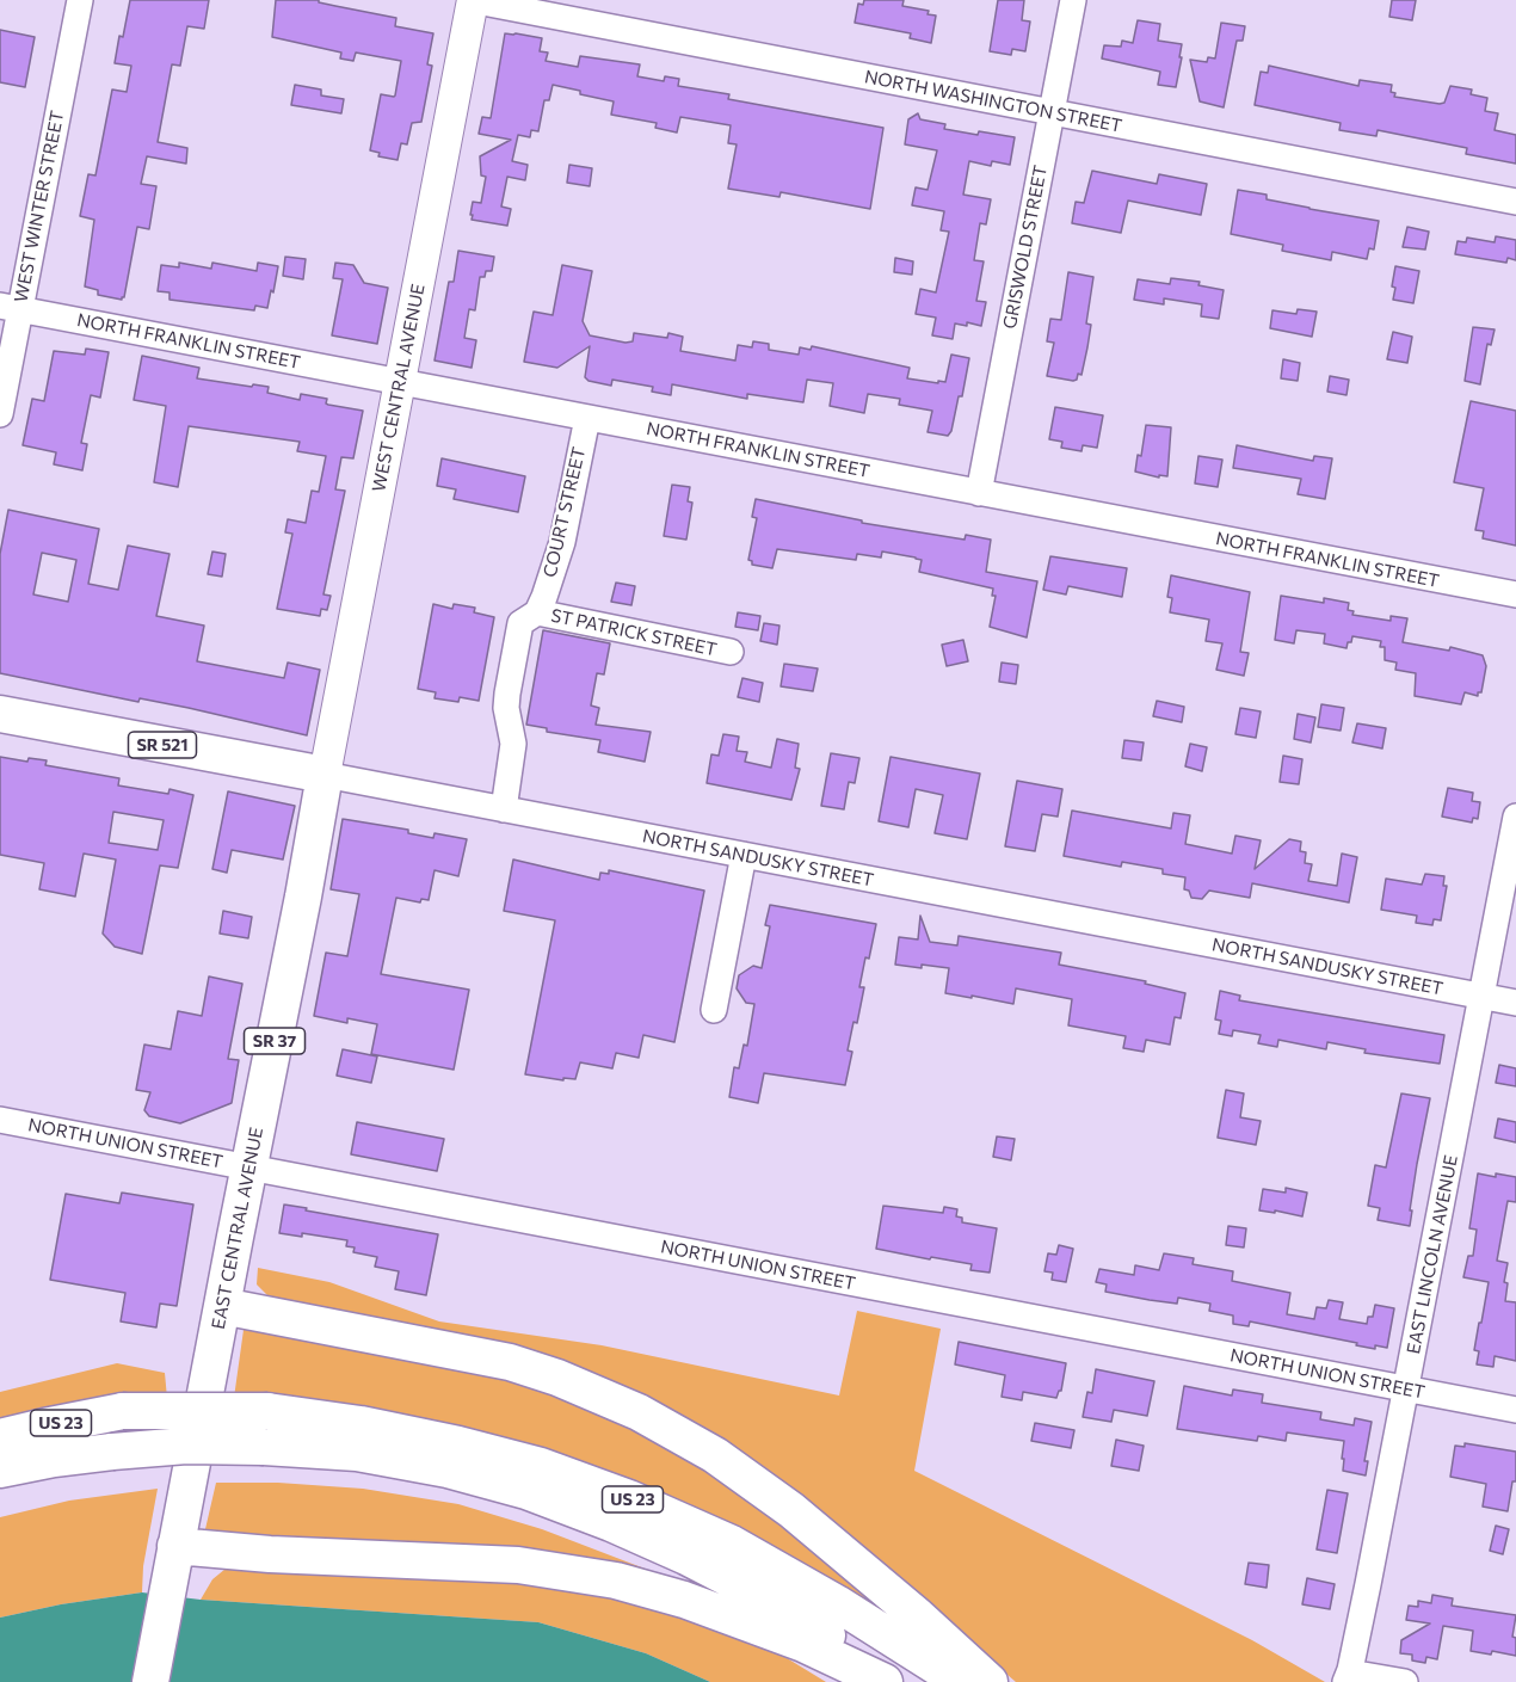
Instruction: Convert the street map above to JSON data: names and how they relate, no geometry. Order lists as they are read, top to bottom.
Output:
{
  "streets": {
    "highway": [
      "SR 521",
      "NORTH SANDUSKY STREET",
      "SR 37",
      "EAST CENTRAL AVENUE",
      "US 23"
    ],
    "main road": ["WEST CENTRAL AVENUE"],
    "street": [
      "NORTH WASHINGTON STREET",
      "WEST WINTER STREET",
      "GRISWOLD STREET",
      "NORTH FRANKLIN STREET",
      "COURT STREET",
      "ST PATRICK STREET",
      "NORTH UNION STREET",
      "EAST LINCOLN AVENUE"
    ]
  },
  "crossings": [
    ["NORTH WASHINGTON STREET", "GRISWOLD STREET"],
    ["NORTH WASHINGTON STREET", "WEST CENTRAL AVENUE"],
    ["WEST WINTER STREET", "NORTH FRANKLIN STREET"],
    ["GRISWOLD STREET", "NORTH FRANKLIN STREET"],
    ["NORTH FRANKLIN STREET", "WEST CENTRAL AVENUE"],
    ["NORTH FRANKLIN STREET", "COURT STREET"],
    ["WEST CENTRAL AVENUE", "NORTH SANDUSKY STREET"],
    ["WEST CENTRAL AVENUE", "EAST CENTRAL AVENUE"],
    ["COURT STREET", "ST PATRICK STREET"],
    ["COURT STREET", "NORTH SANDUSKY STREET"],
    ["NORTH SANDUSKY STREET", "EAST CENTRAL AVENUE"],
    ["NORTH SANDUSKY STREET", "EAST LINCOLN AVENUE"],
    ["NORTH UNION STREET", "EAST CENTRAL AVENUE"],
    ["NORTH UNION STREET", "EAST LINCOLN AVENUE"]
  ]
}
